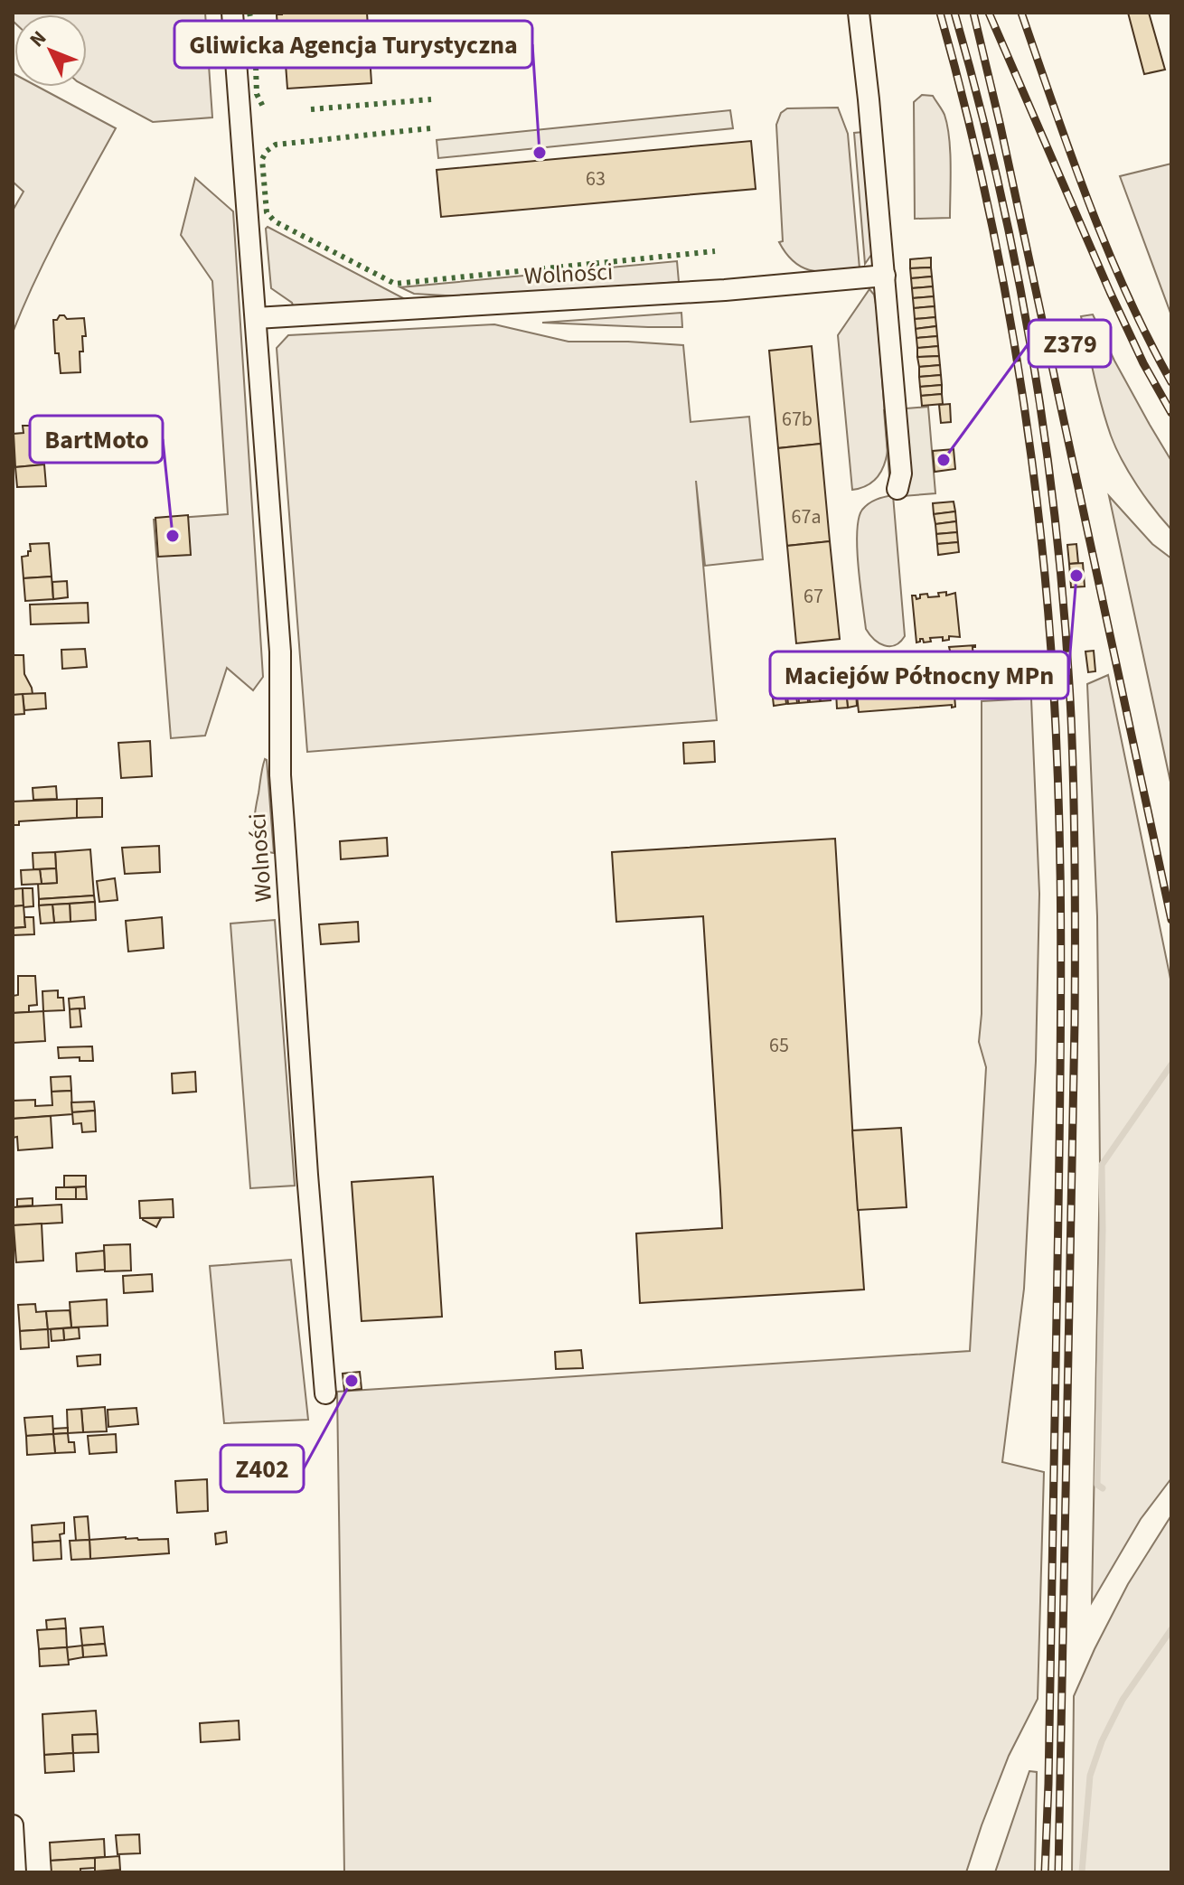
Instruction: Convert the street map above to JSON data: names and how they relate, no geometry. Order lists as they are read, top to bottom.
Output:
{
  "streets": {
    "street": ["Wolności"]
  },
  "places": [
    "Gliwicka Agencja Turystyczna",
    "Z379",
    "BartMoto",
    "Maciejów Północny MPn",
    "Z402"
  ],
  "house_numbers": [
    "63",
    "67b",
    "67a",
    "67",
    "65"
  ],
  "north": "top left"
}
